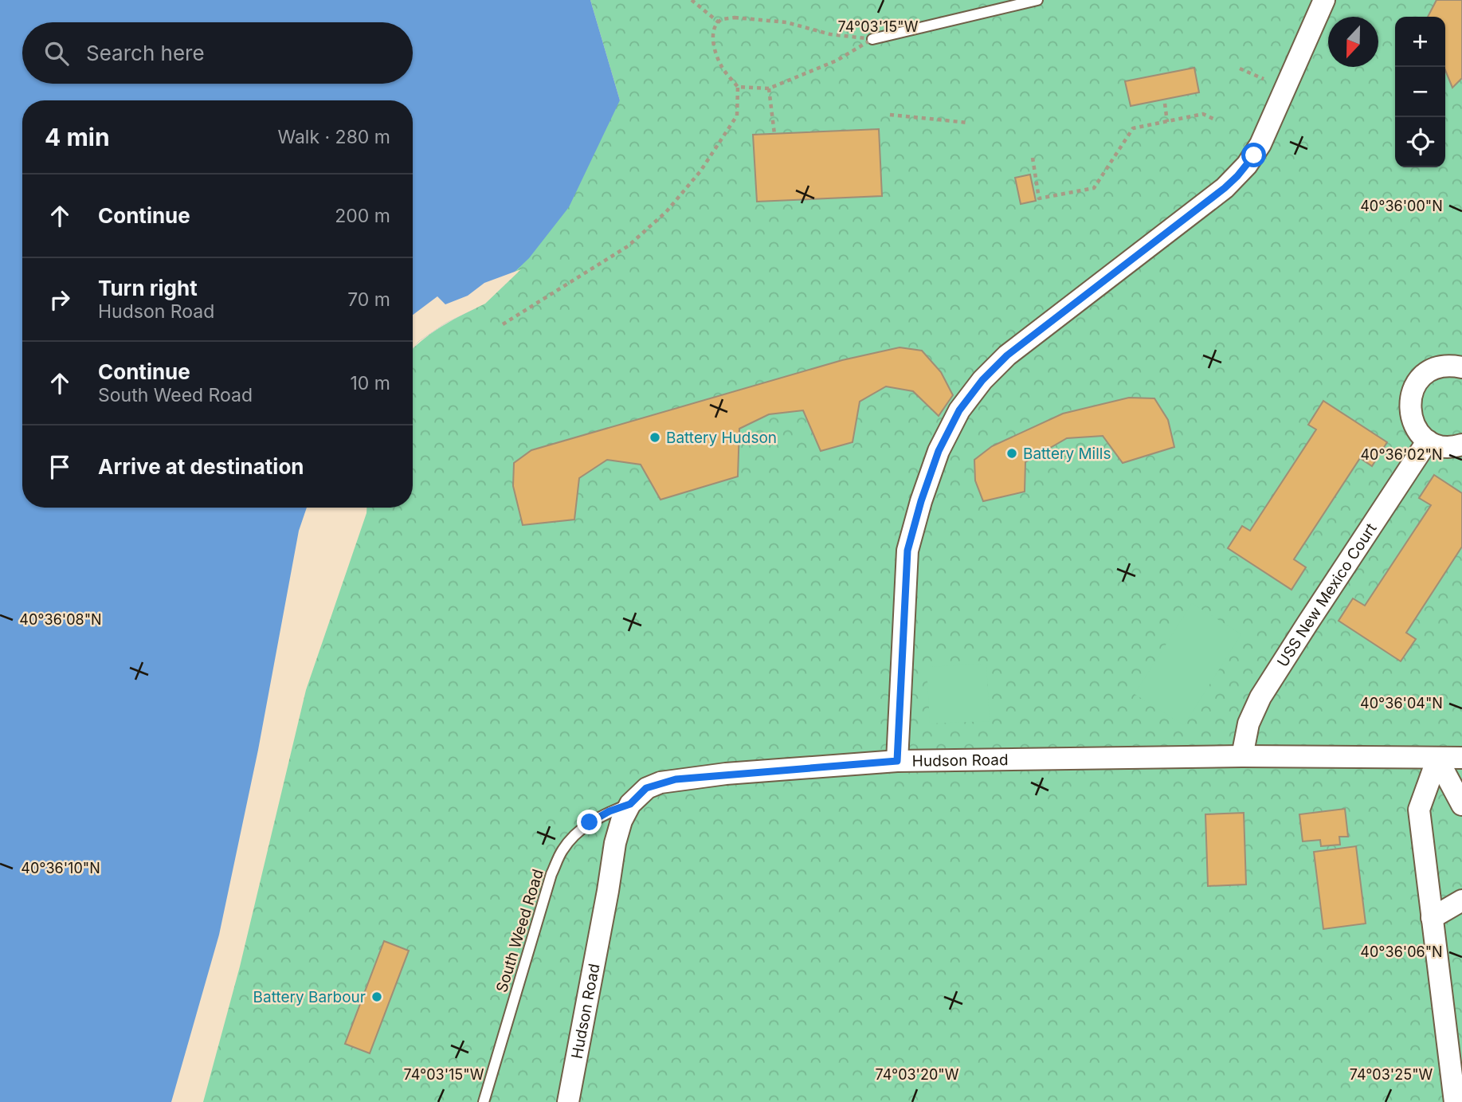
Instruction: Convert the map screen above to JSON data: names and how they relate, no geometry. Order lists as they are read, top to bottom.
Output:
{
  "streets": {
    "street": ["USS New Mexico Court", "Hudson Road"],
    "lane": ["South Weed Road"]
  },
  "crossings": [
    ["USS New Mexico Court", "Hudson Road"],
    ["Hudson Road", "South Weed Road"]
  ],
  "places": ["Battery Hudson", "Battery Mills", "Battery Barbour"],
  "north": "bottom",
  "page": {
    "map_buttons": ["+", "−"],
    "search": "Search here",
    "heading": ["4 min", "Walk · 280 m"],
    "list": [
      ["Continue", "200 m"],
      ["Turn right", "Hudson Road", "70 m"],
      ["Continue", "South Weed Road", "10 m"],
      "Arrive at destination"
    ]
  },
  "coordinates": [
    "74°03'15\"W",
    "40°36'00\"N",
    "40°36'02\"N",
    "40°36'08\"N",
    "40°36'04\"N",
    "40°36'10\"N",
    "40°36'06\"N",
    "74°03'20\"W",
    "74°03'25\"W"
  ]
}
